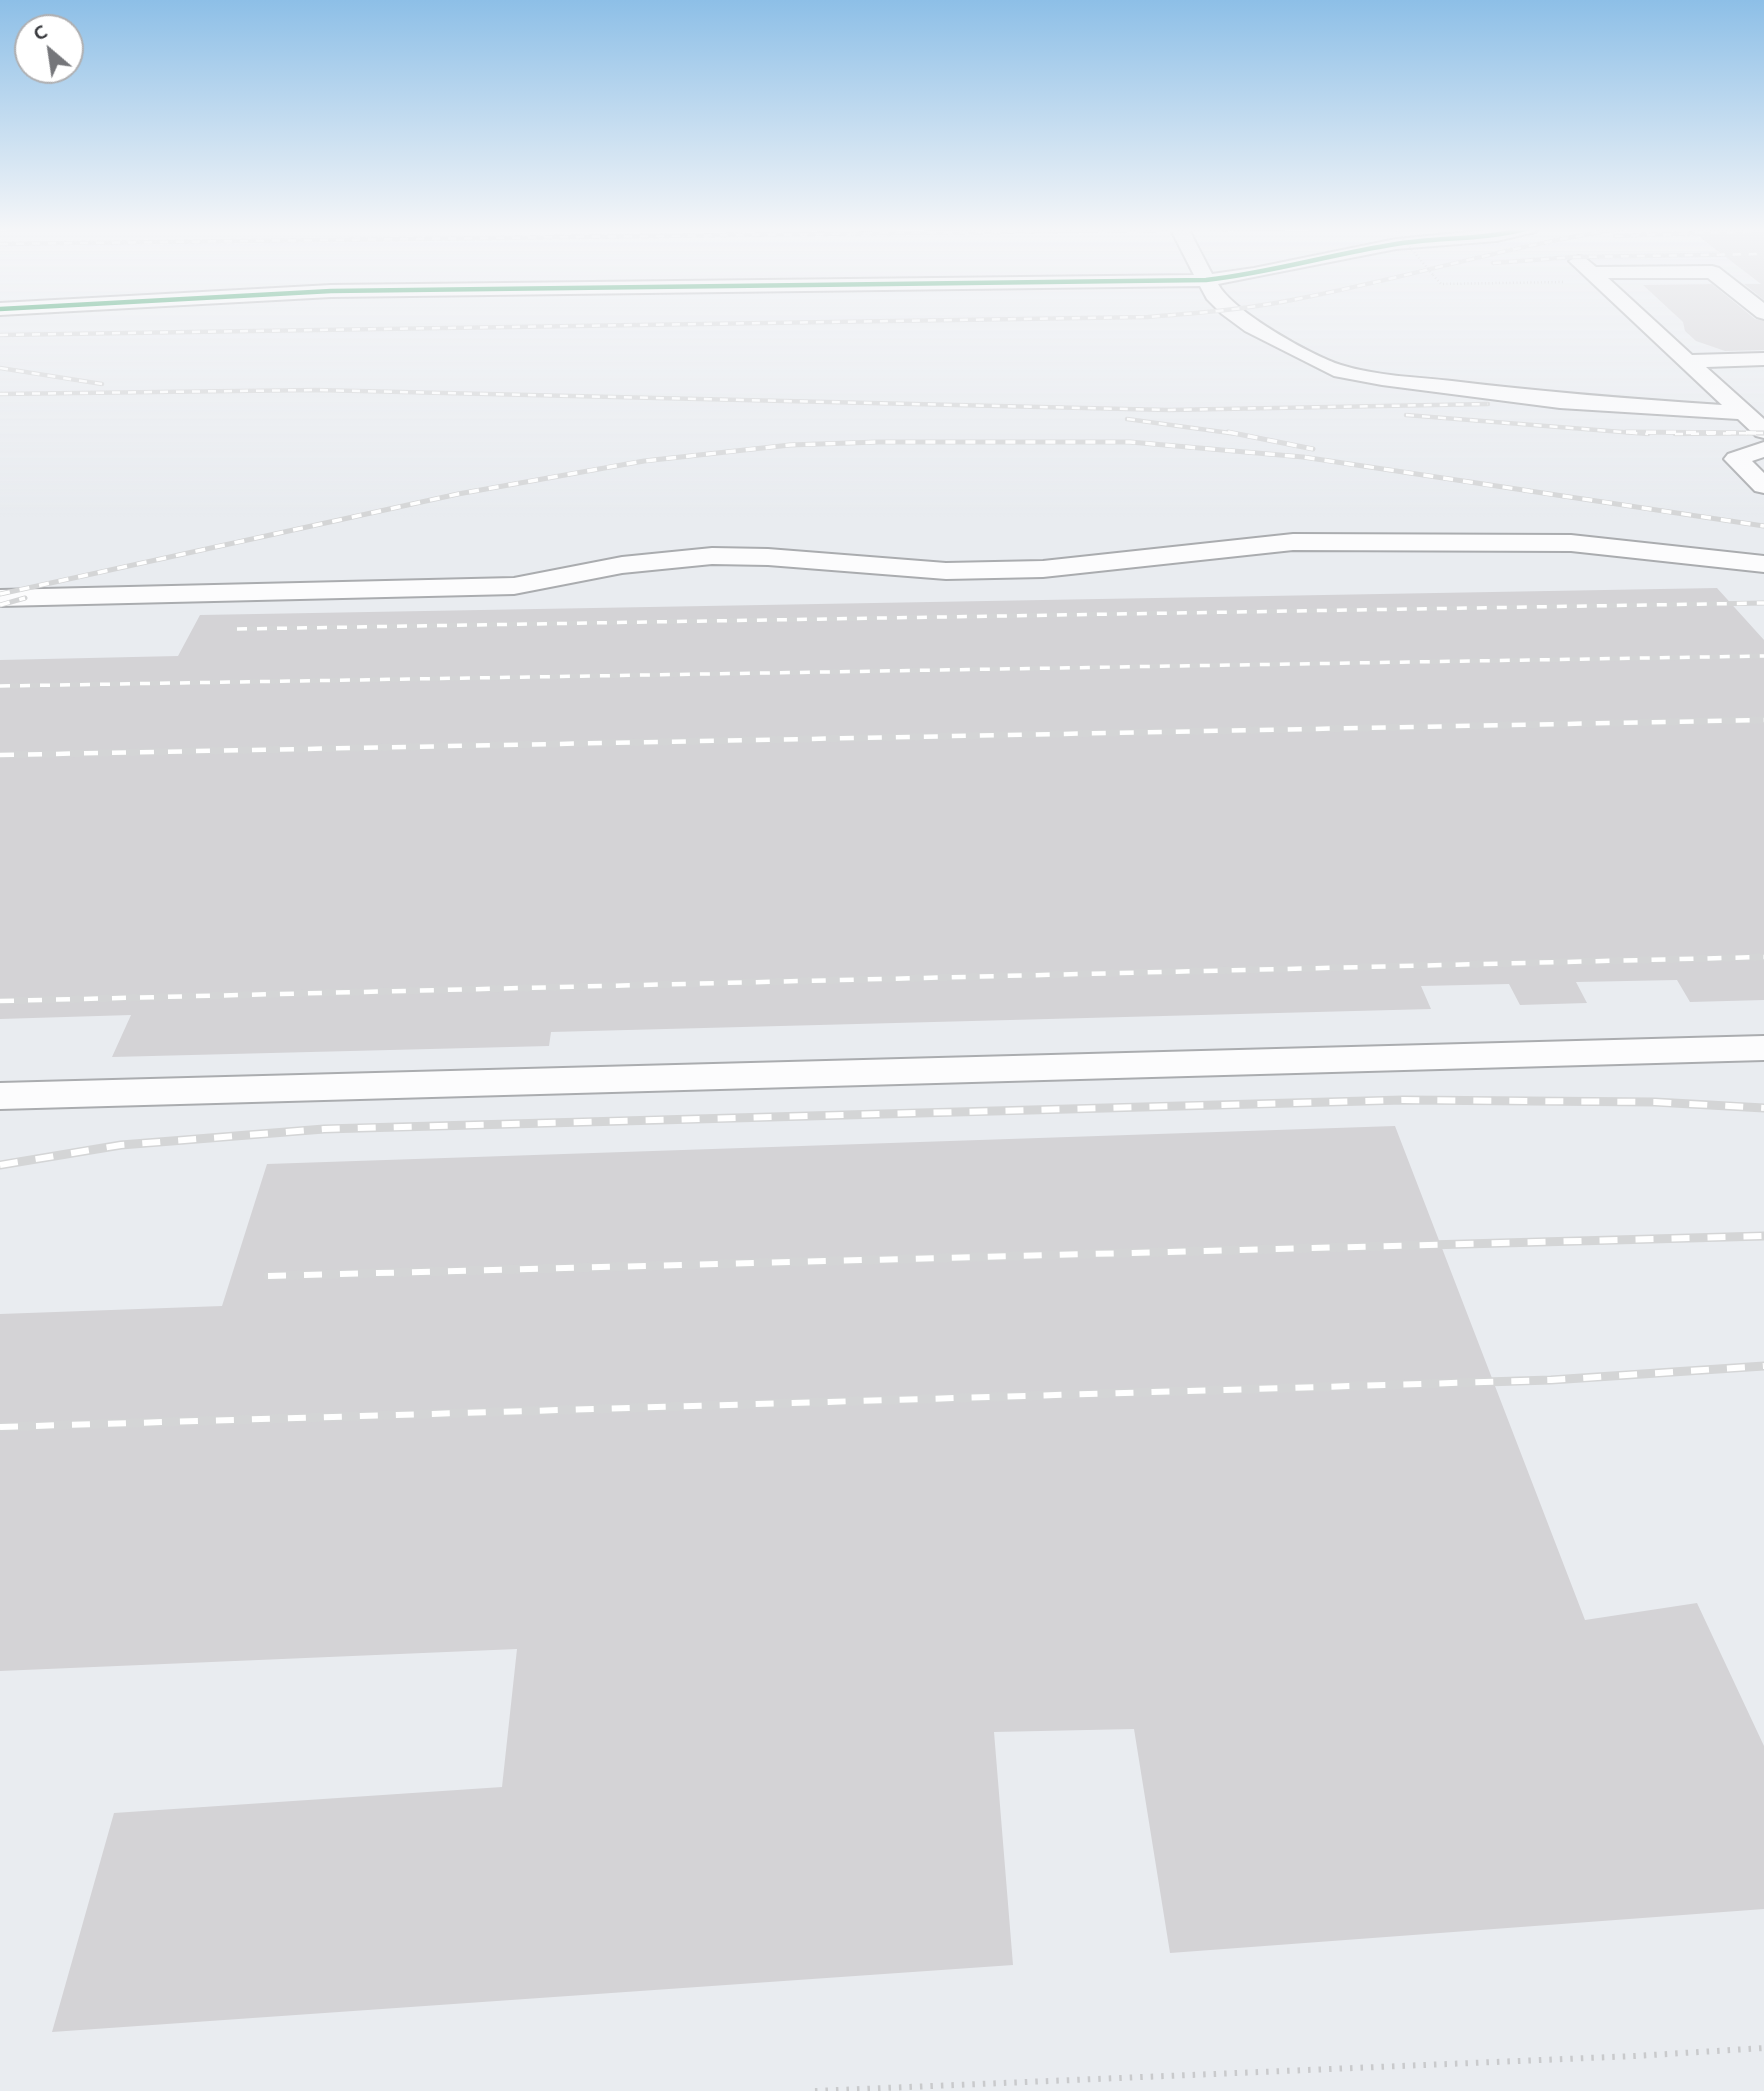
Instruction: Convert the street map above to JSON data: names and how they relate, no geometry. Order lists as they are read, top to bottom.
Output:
{
  "north": "top left"
}
